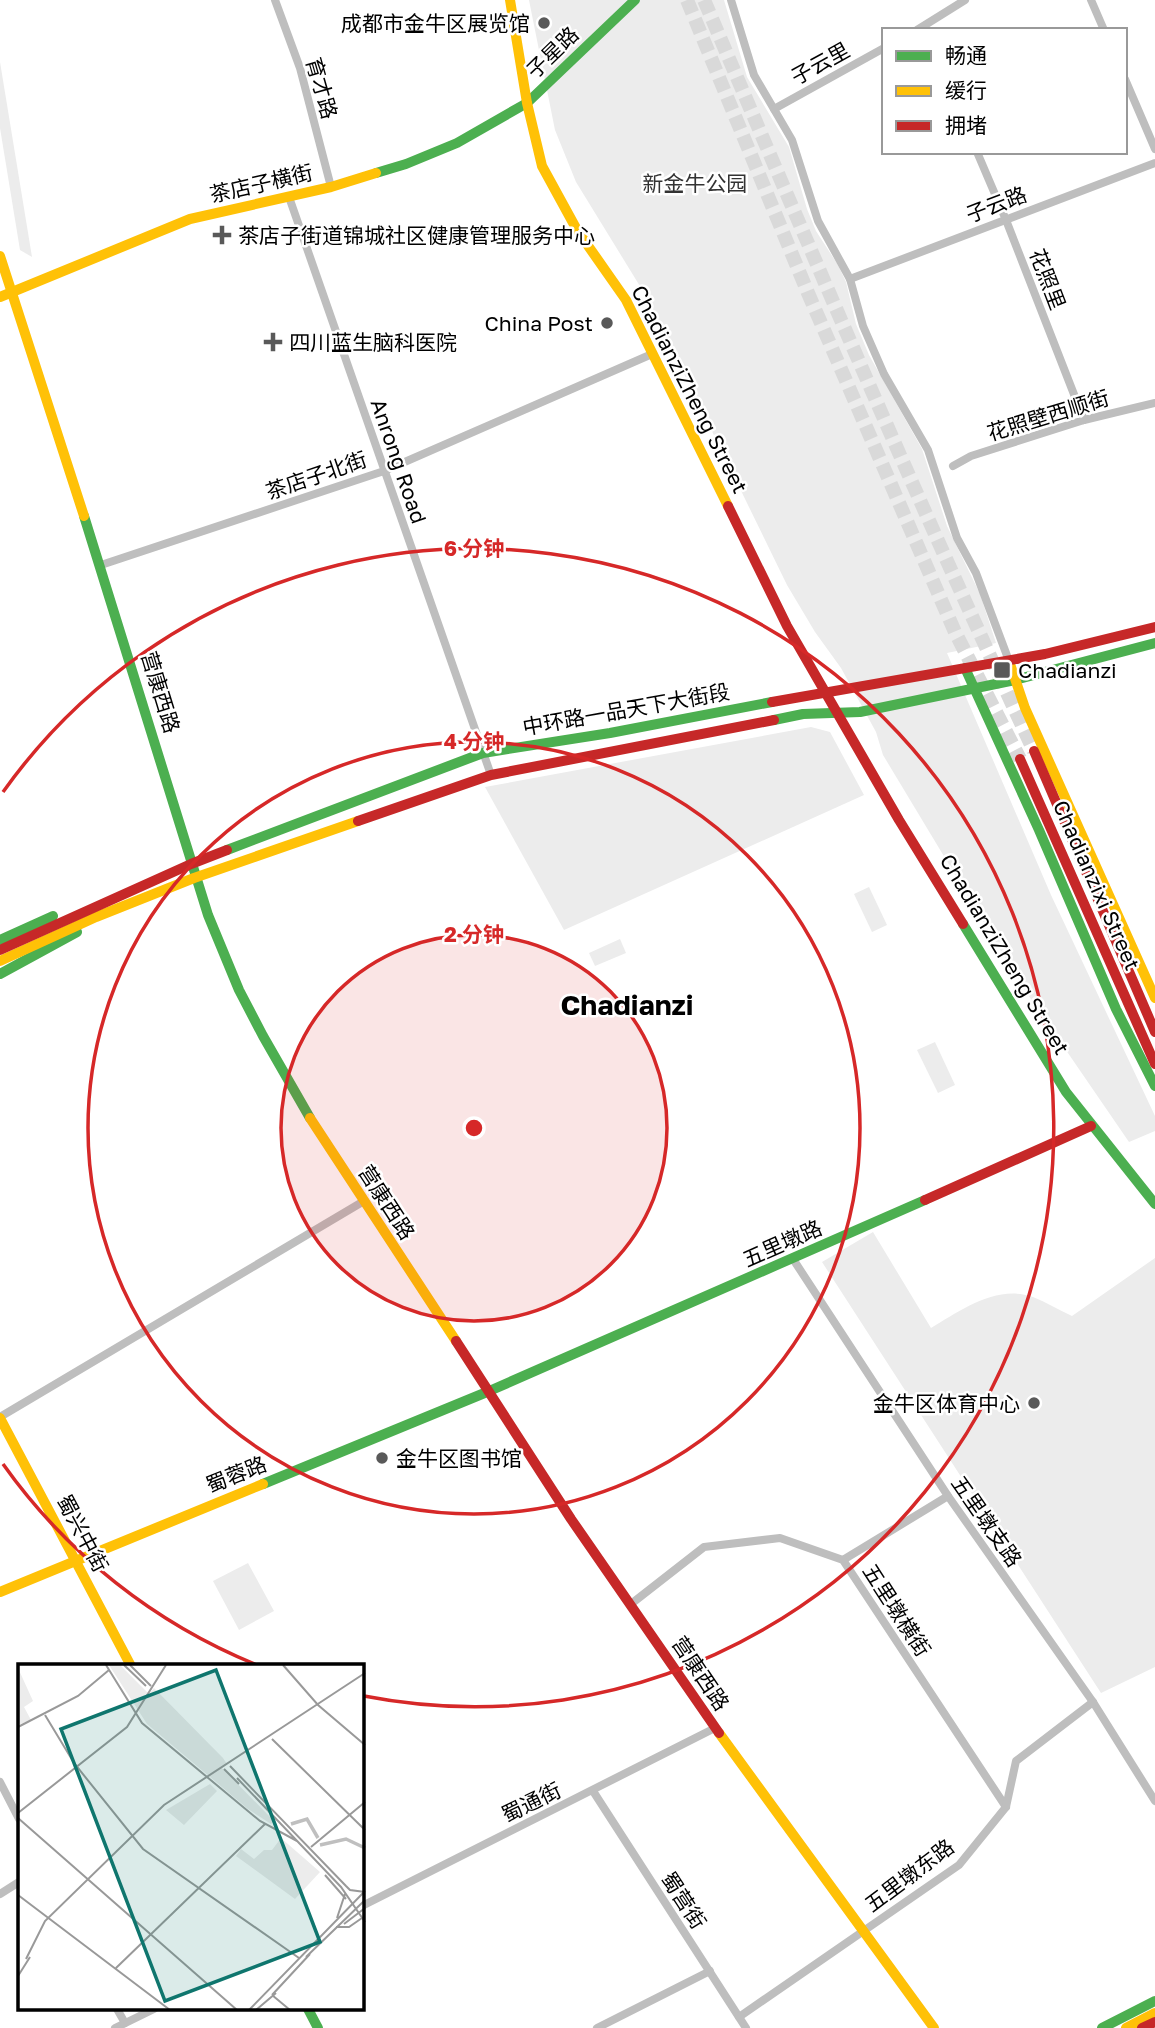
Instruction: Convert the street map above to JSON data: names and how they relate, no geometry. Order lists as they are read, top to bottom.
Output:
{
  "streets": {
    "main road": [
      "子星路",
      "茶店子横街",
      "ChadianziZheng Street",
      "营康西路",
      "中环路一品天下大街段",
      "Chadianzixi Street",
      "五里墩路",
      "蜀蓉路",
      "蜀兴中街"
    ],
    "street": [
      "子云里",
      "育才路",
      "子云路",
      "花照里",
      "花照壁西顺街",
      "Anrong Road",
      "茶店子北街",
      "五里墩支路",
      "五里墩横街",
      "蜀通街",
      "五里墩东路",
      "蜀营街"
    ]
  },
  "crossings": [
    ["子星路", "茶店子横街"],
    ["子星路", "ChadianziZheng Street"],
    ["育才路", "茶店子横街"],
    ["茶店子横街", "ChadianziZheng Street"],
    ["茶店子横街", "Anrong Road"],
    ["茶店子横街", "营康西路"],
    ["子云路", "花照里"],
    ["花照里", "花照壁西顺街"],
    ["ChadianziZheng Street", "茶店子北街"],
    ["ChadianziZheng Street", "中环路一品天下大街段"],
    ["ChadianziZheng Street", "五里墩路"],
    ["Anrong Road", "茶店子北街"],
    ["Anrong Road", "中环路一品天下大街段"],
    ["茶店子北街", "营康西路"],
    ["营康西路", "中环路一品天下大街段"],
    ["营康西路", "五里墩路"],
    ["营康西路", "蜀蓉路"],
    ["营康西路", "五里墩横街"],
    ["营康西路", "蜀通街"],
    ["营康西路", "五里墩东路"],
    ["五里墩路", "蜀蓉路"],
    ["五里墩路", "五里墩支路"],
    ["蜀蓉路", "蜀兴中街"],
    ["五里墩支路", "五里墩东路"],
    ["五里墩横街", "五里墩东路"],
    ["蜀通街", "蜀营街"],
    ["五里墩东路", "蜀营街"]
  ],
  "districts": ["Chadianzi"],
  "parks": ["新金牛公园"],
  "places": {
    "other": [
      "成都市金牛区展览馆",
      "China Post",
      "金牛区体育中心",
      "金牛区图书馆"
    ],
    "health": ["茶店子街道锦城社区健康管理服务中心", "四川蓝生脑科医院"],
    "transit": ["Chadianzi"]
  },
  "legend": ["畅通", "缓行", "拥堵"],
  "rings": ["6 分钟", "4 分钟", "2 分钟"]
}
